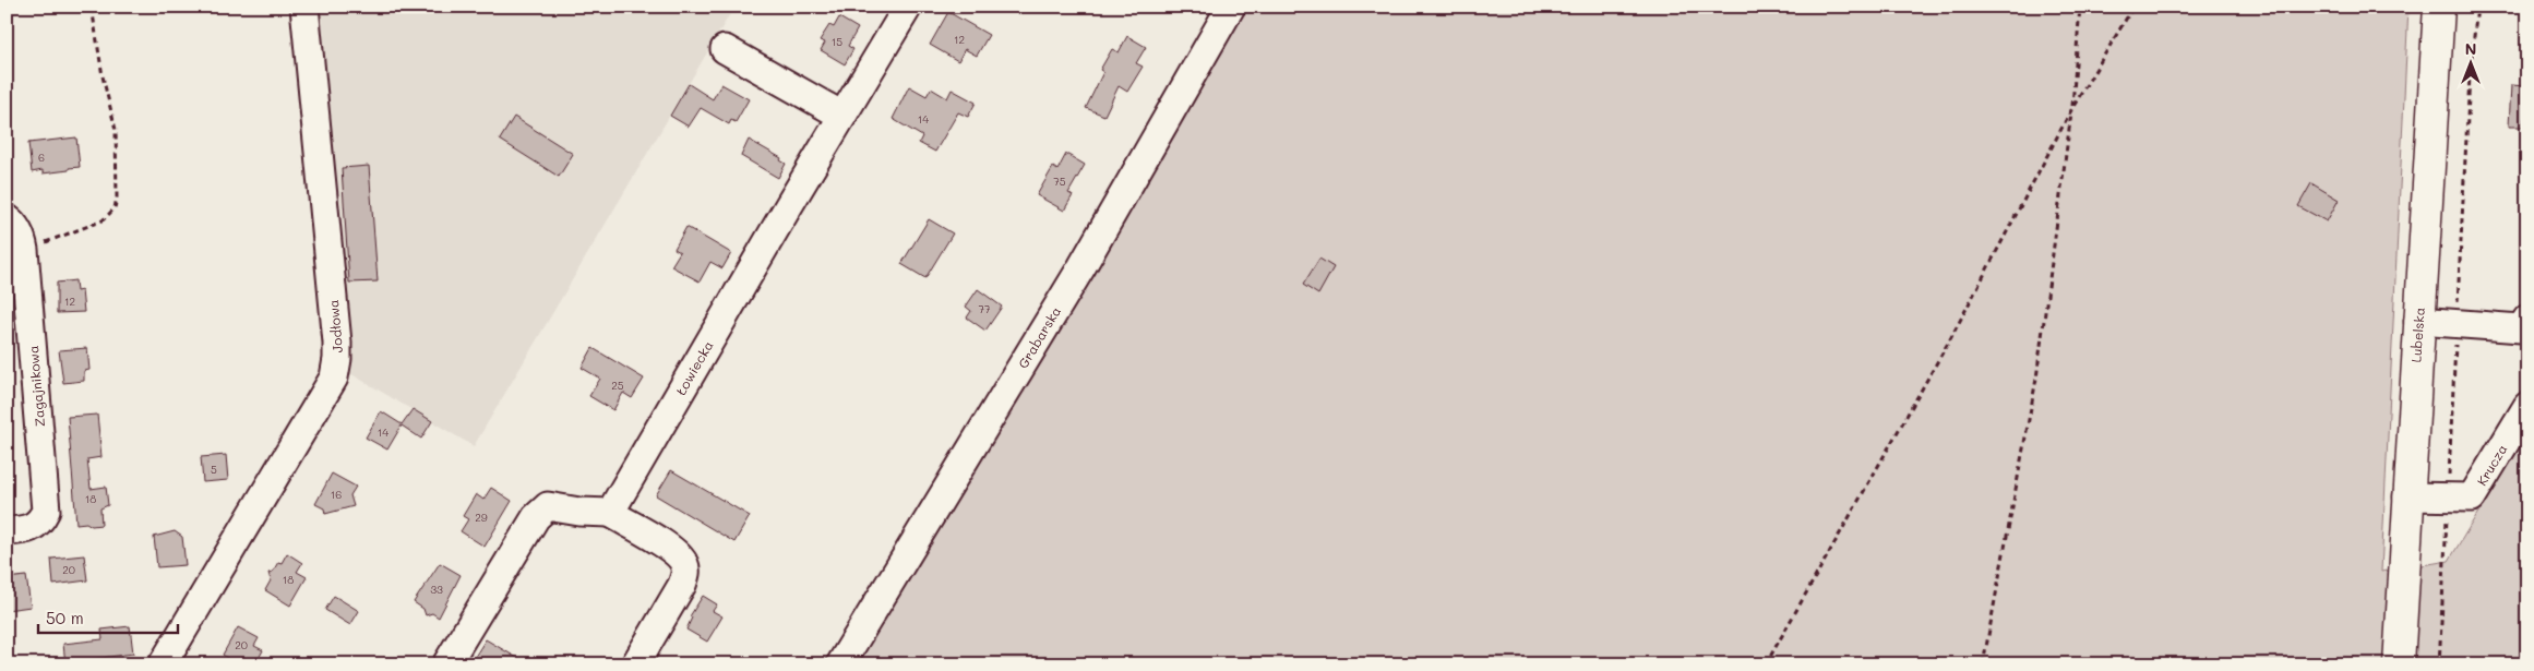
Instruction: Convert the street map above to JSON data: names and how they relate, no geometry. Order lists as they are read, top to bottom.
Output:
{
  "streets": {
    "main road": ["Lubelska"],
    "street": [
      "Jodłowa",
      "Grabarska",
      "Łowiecka",
      "Zagajnikowa",
      "Krucza"
    ]
  },
  "crossings": [
    ["Lubelska", "Krucza"]
  ],
  "house_numbers": [
    "12",
    "15",
    "14",
    "6",
    "75",
    "12",
    "77",
    "25",
    "14",
    "5",
    "16",
    "18",
    "29",
    "20",
    "18",
    "33",
    "20"
  ],
  "scale_bar": "50 m",
  "north": "top"
}
